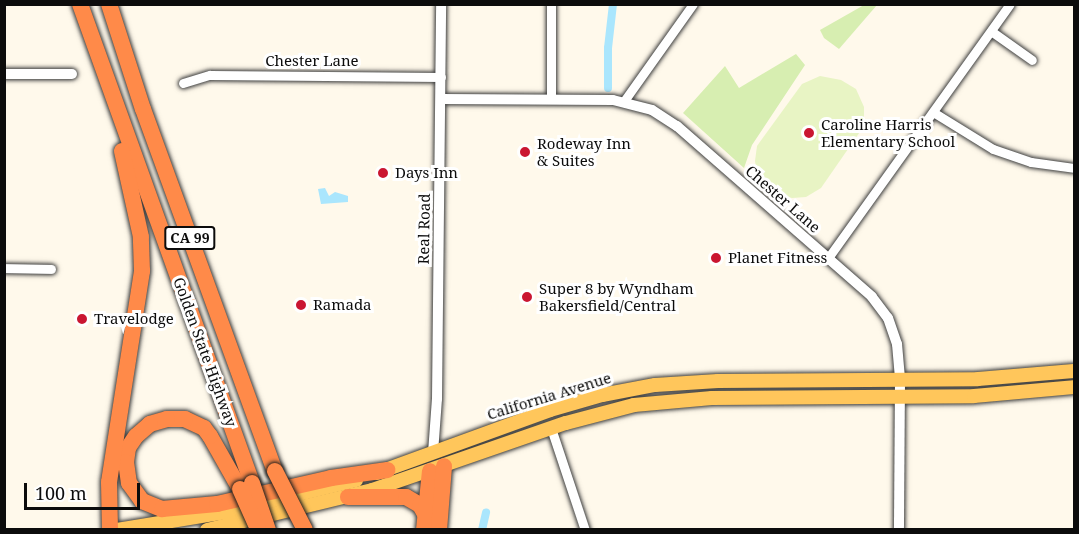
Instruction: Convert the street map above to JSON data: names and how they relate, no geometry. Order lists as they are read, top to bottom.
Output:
{
  "streets": {
    "highway": ["CA 99", "Golden State Highway"],
    "main road": ["California Avenue"],
    "street": ["Chester Lane", "Real Road"]
  },
  "crossings": [
    ["Chester Lane", "Real Road"],
    ["Chester Lane", "California Avenue"],
    ["Real Road", "California Avenue"]
  ],
  "places": [
    "Caroline Harris Elementary School",
    "Rodeway Inn & Suites",
    "Days Inn",
    "Planet Fitness",
    "Super 8 by Wyndham Bakersfield/Central",
    "Ramada",
    "Travelodge"
  ],
  "scale_bar": "100 m"
}
